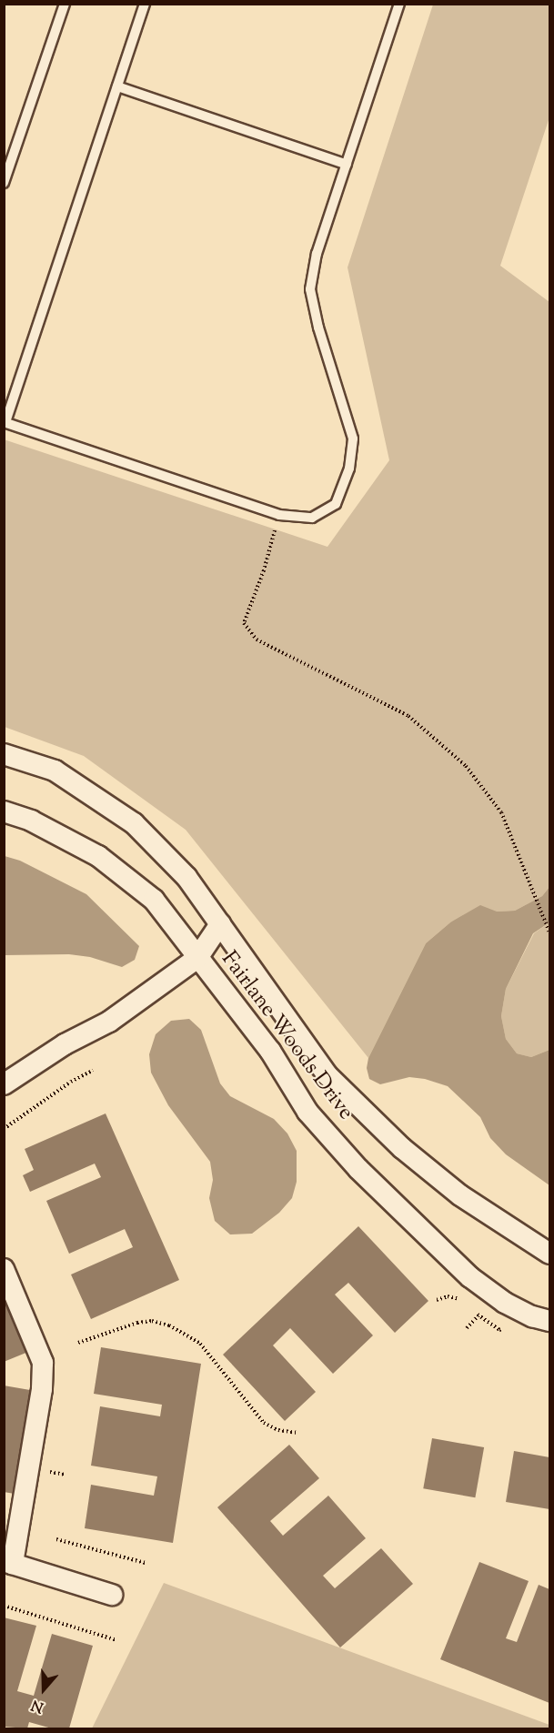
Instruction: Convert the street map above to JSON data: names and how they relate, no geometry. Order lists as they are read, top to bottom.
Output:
{
  "streets": {
    "street": ["Fairlane Woods Drive"]
  },
  "north": "bottom"
}
